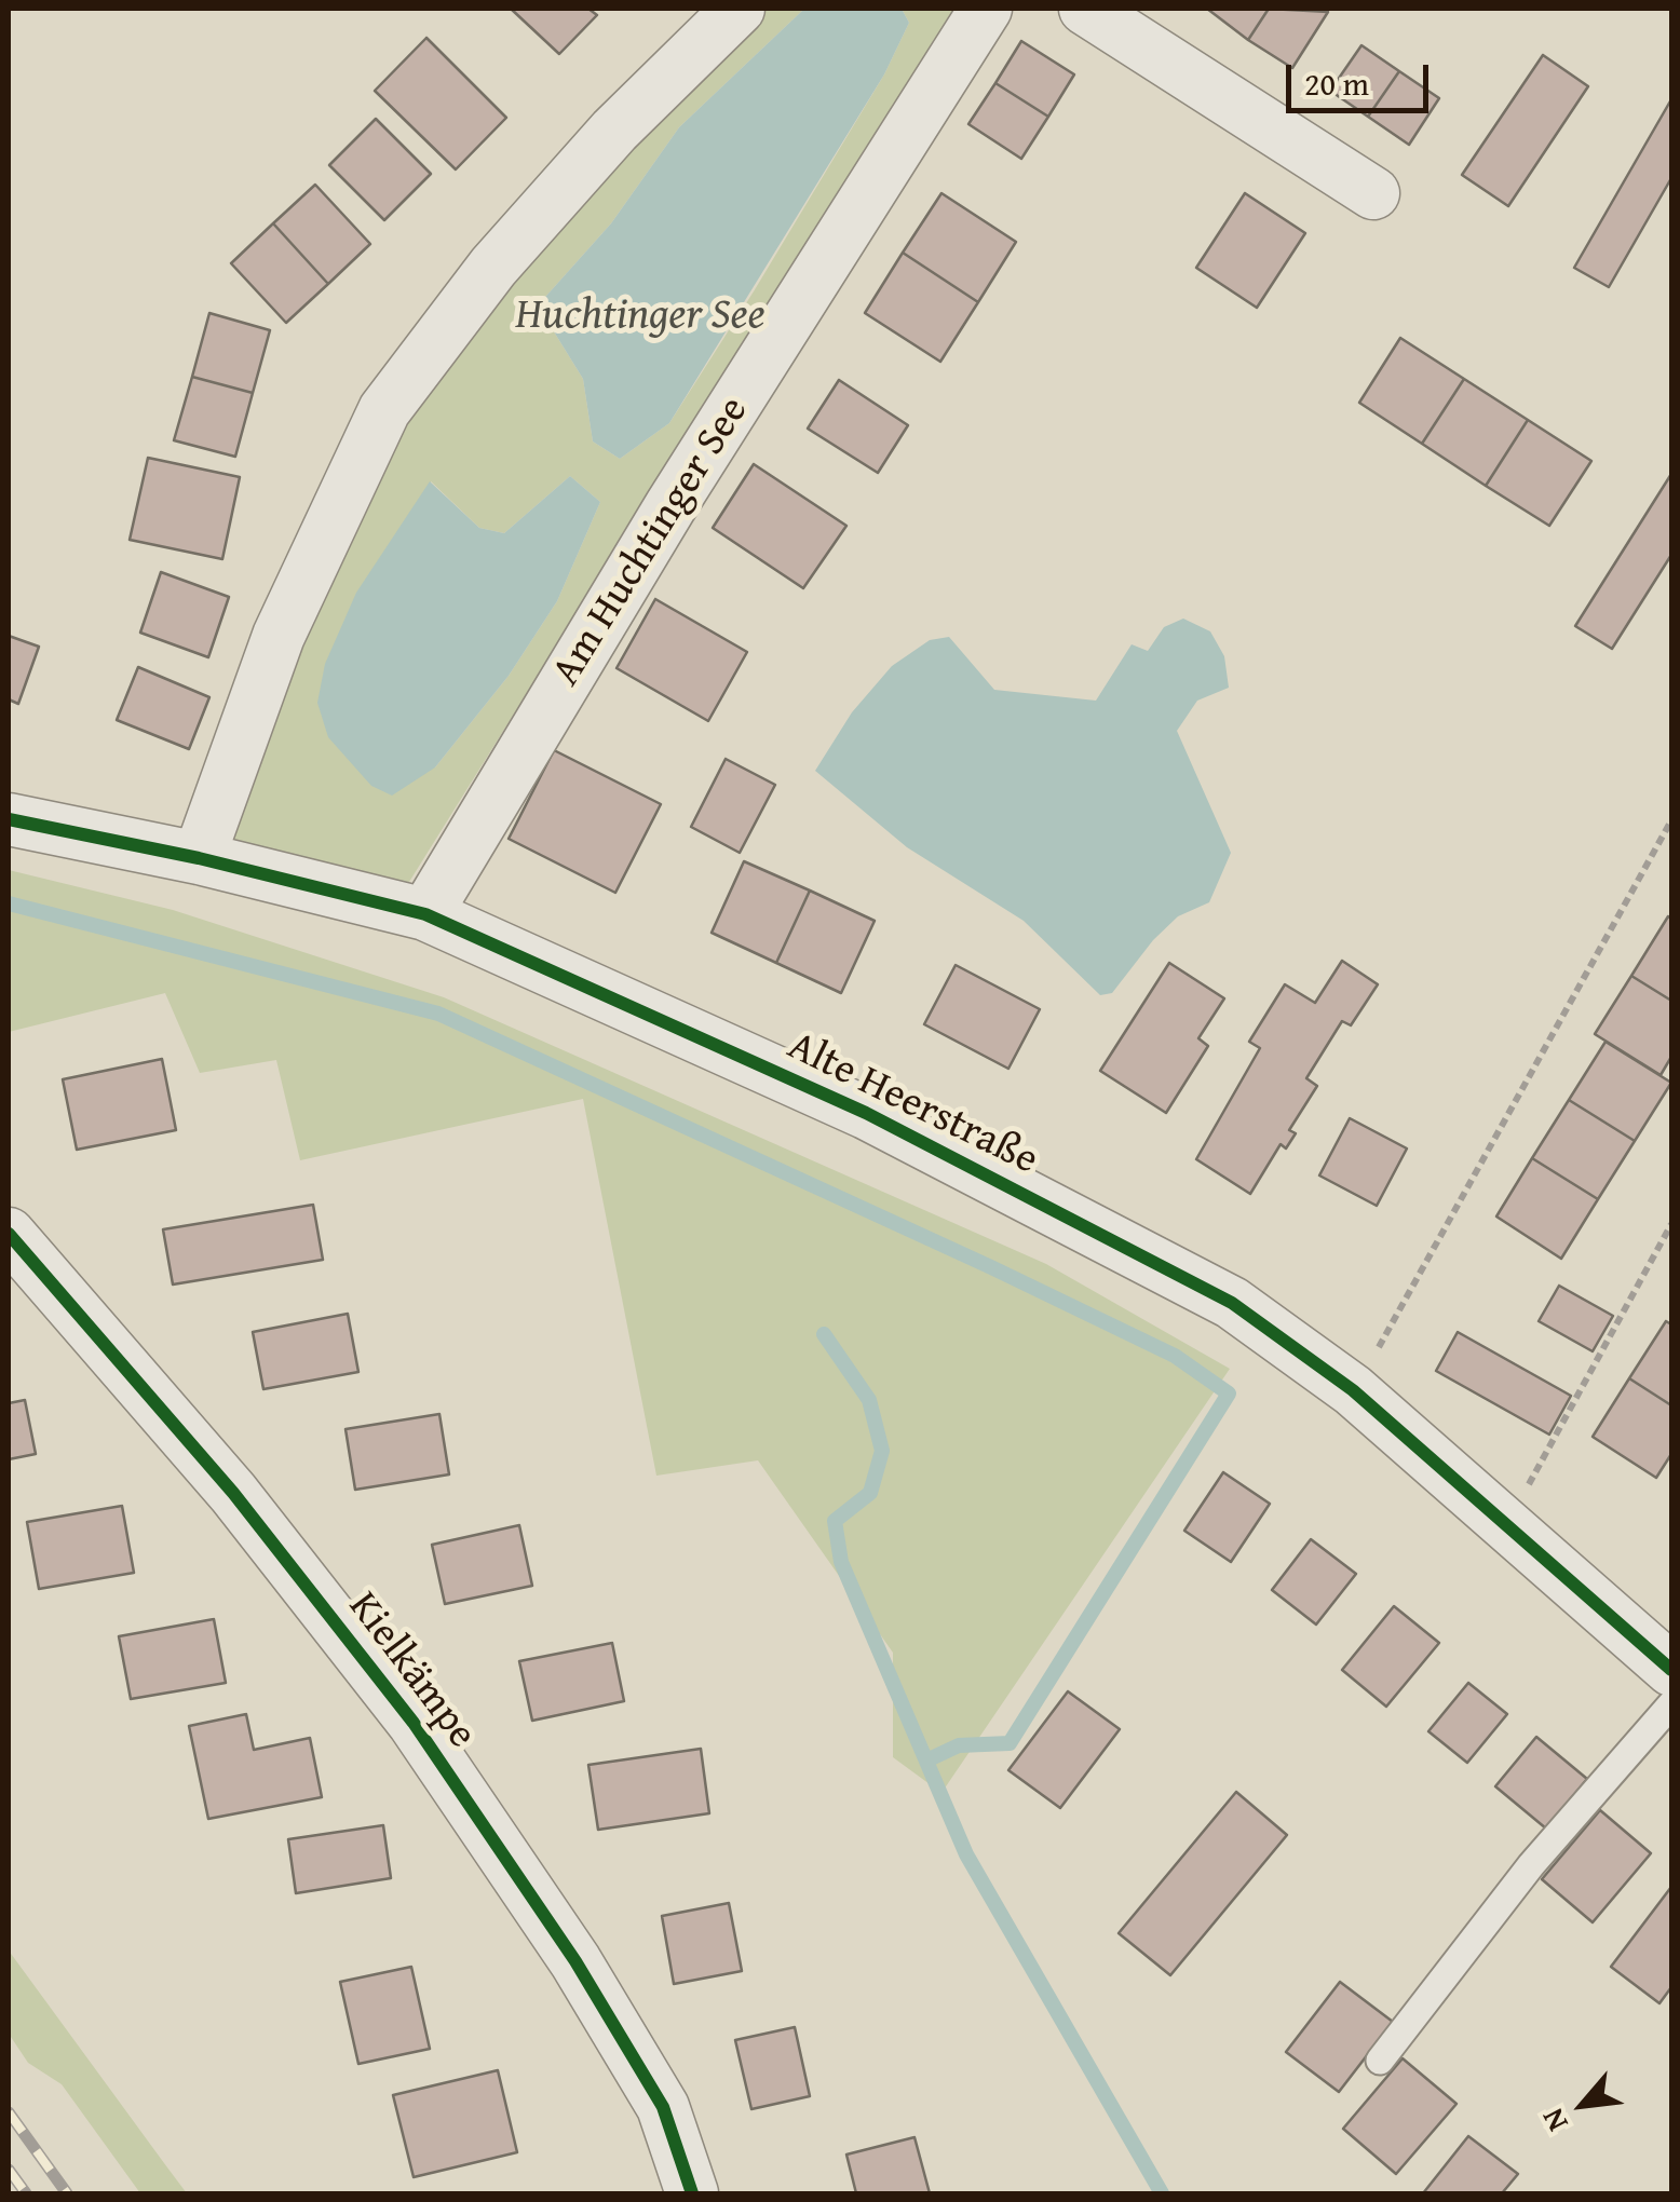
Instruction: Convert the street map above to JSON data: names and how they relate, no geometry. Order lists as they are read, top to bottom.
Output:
{
  "streets": {
    "street": ["Am Huchtinger See", "Alte Heerstraße", "Kielkämpe"]
  },
  "crossings": [
    ["Am Huchtinger See", "Alte Heerstraße"]
  ],
  "water": ["Huchtinger See"],
  "scale_bar": "20 m",
  "north": "bottom left"
}
